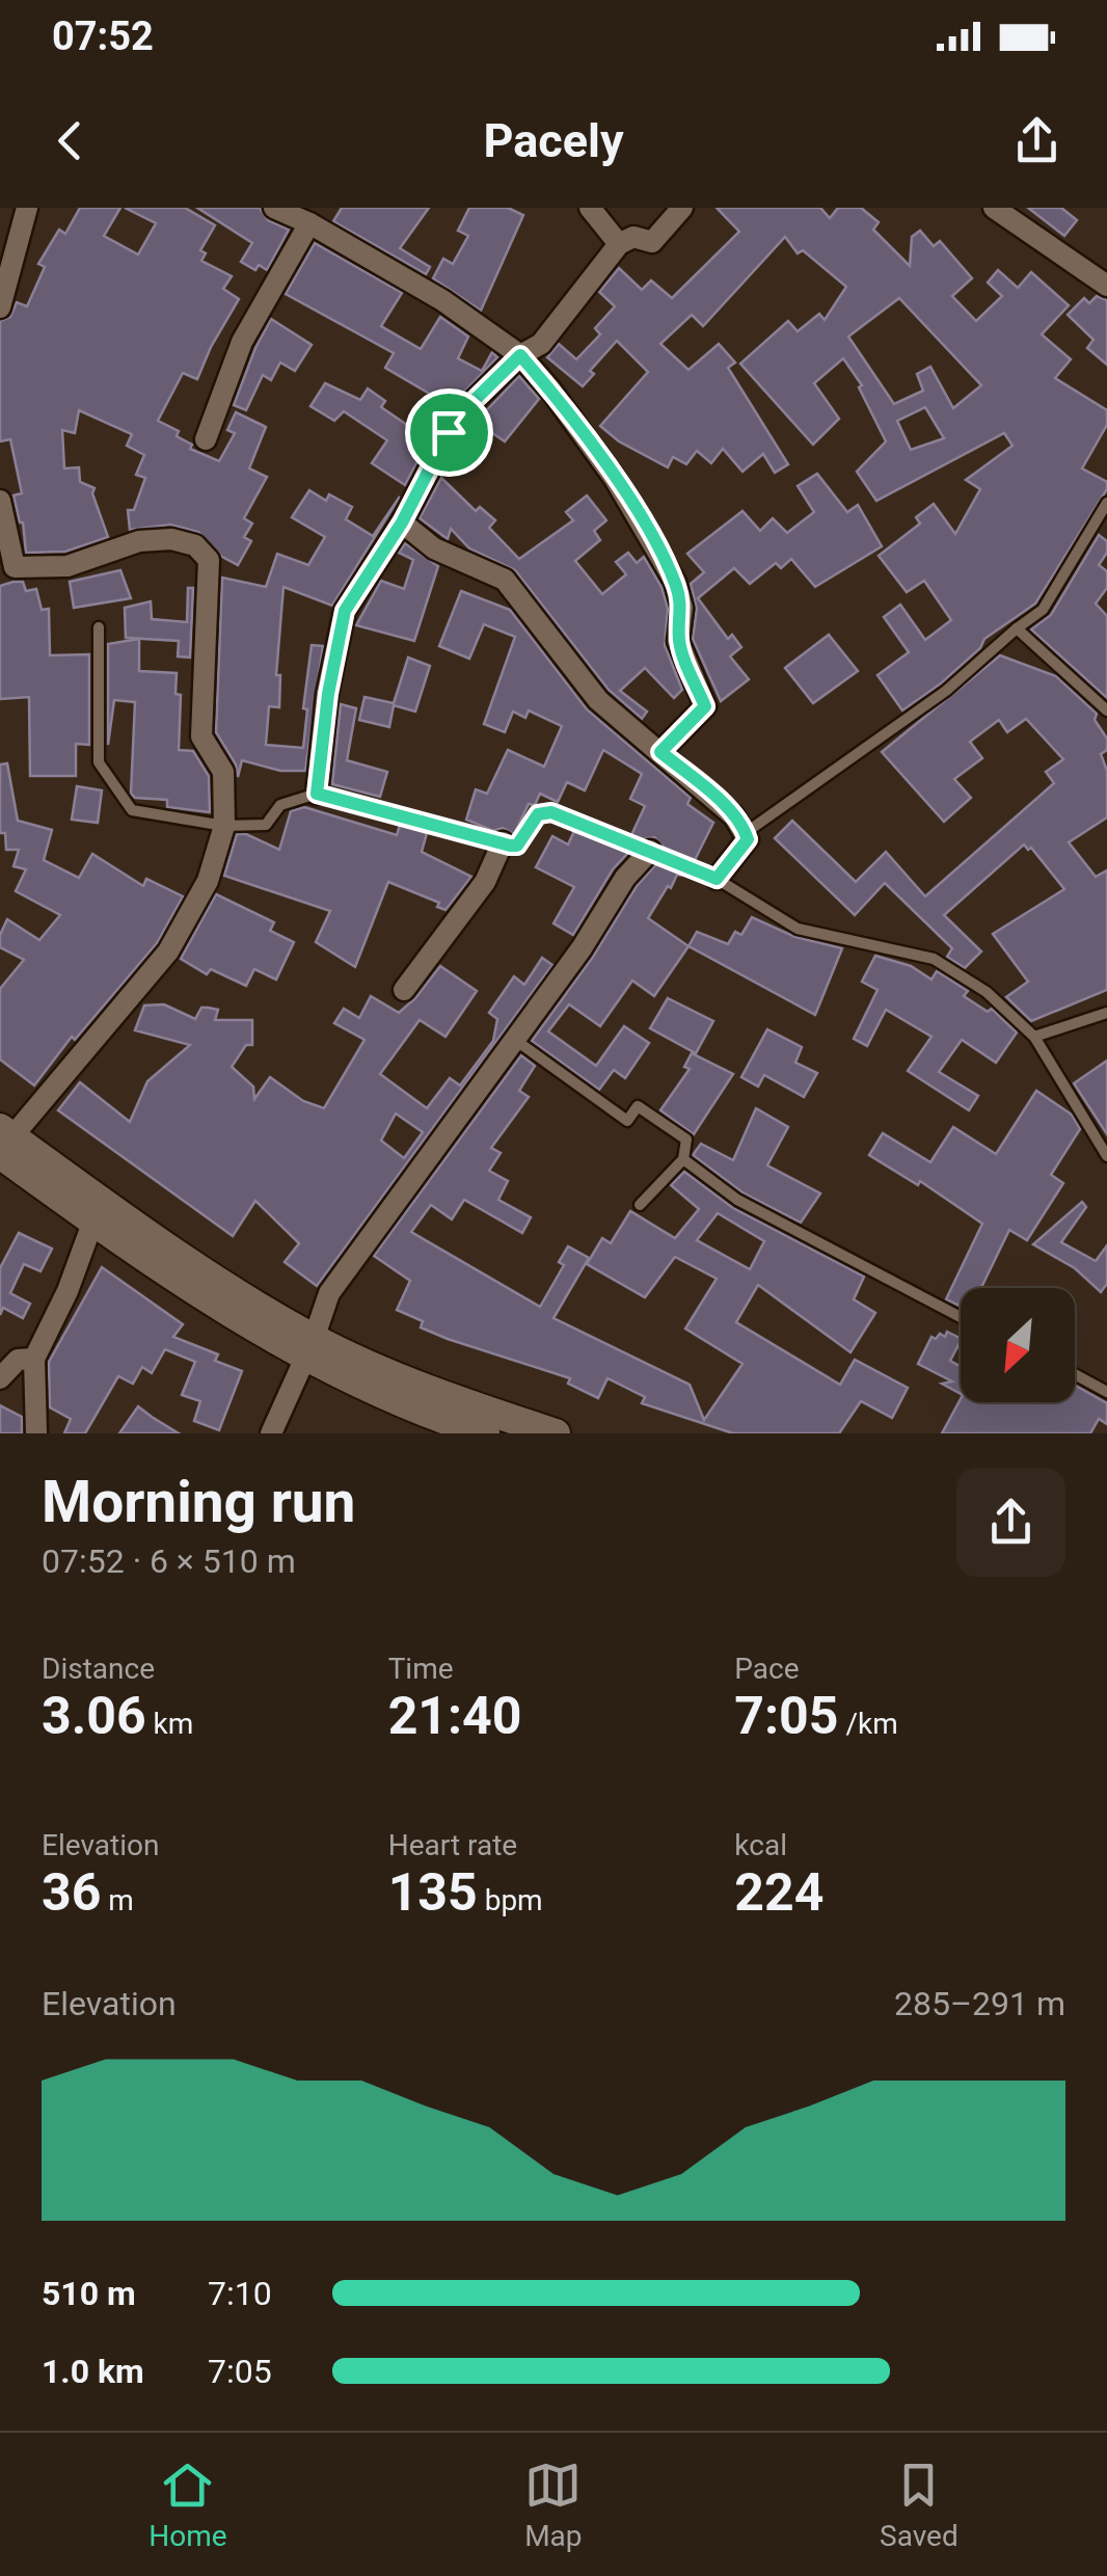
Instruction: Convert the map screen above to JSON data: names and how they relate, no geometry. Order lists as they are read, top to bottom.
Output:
{
  "north": "bottom left",
  "page": {
    "status": "07:52",
    "header": "Pacely",
    "heading": ["Morning run", "07:52 · 6 × 510 m"],
    "stats": [
      ["Distance", "3.06 km"],
      ["Time", "21:40"],
      ["Pace", "7:05 /km"],
      ["Elevation", "36 m"],
      ["Heart rate", "135 bpm"],
      ["kcal", "224"]
    ],
    "chart": ["Elevation", "285–291 m"],
    "list": [
      {
        "name": "510 m",
        "note": "7:10"
      },
      {
        "name": "1.0 km",
        "note": "7:05"
      }
    ],
    "tabs": ["Home", "Map", "Saved"]
  }
}
